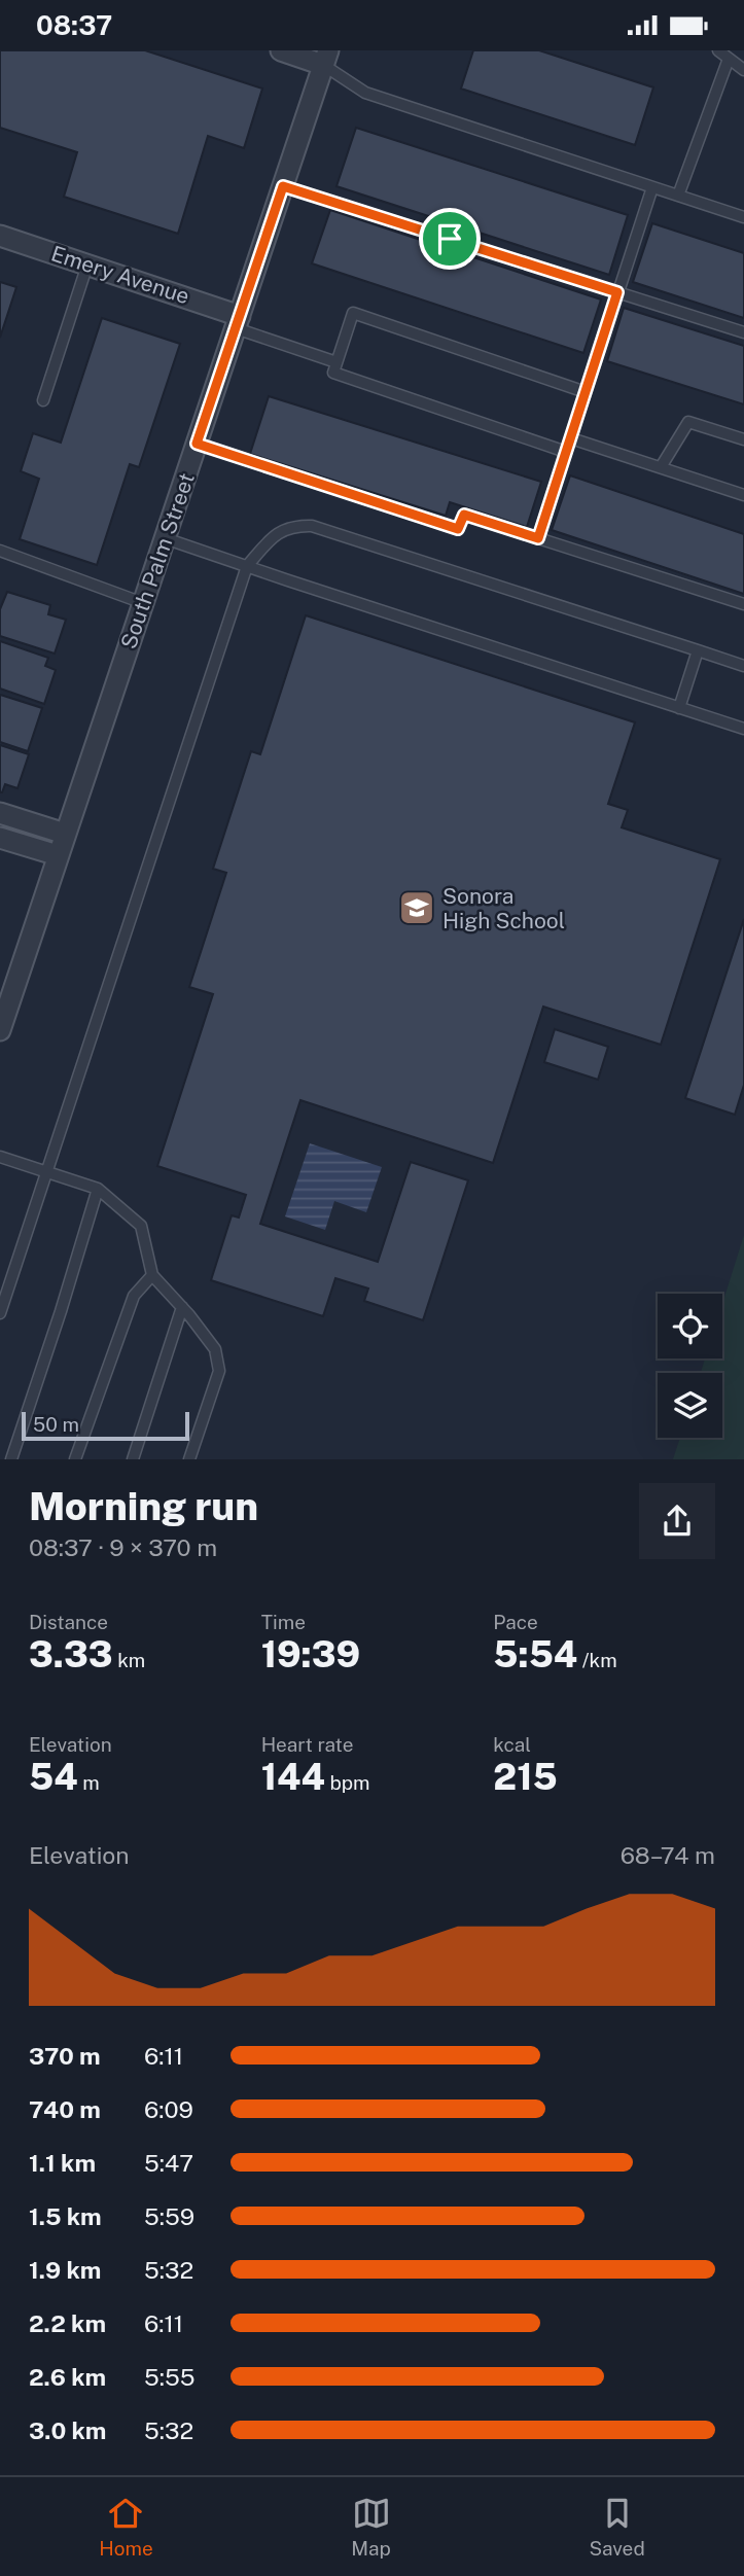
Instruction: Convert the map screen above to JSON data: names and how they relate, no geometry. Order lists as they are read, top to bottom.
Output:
{
  "streets": {
    "street": ["Emery Avenue", "South Palm Street"]
  },
  "crossings": [
    ["Emery Avenue", "South Palm Street"]
  ],
  "places": {
    "school or university": ["Sonora High School"]
  },
  "scale_bar": "50 m",
  "page": {
    "status": "08:37",
    "scale": "50 m",
    "heading": ["Morning run", "08:37 · 9 × 370 m"],
    "stats": [
      ["Distance", "3.33 km"],
      ["Time", "19:39"],
      ["Pace", "5:54 /km"],
      ["Elevation", "54 m"],
      ["Heart rate", "144 bpm"],
      ["kcal", "215"]
    ],
    "chart": ["Elevation", "68–74 m"],
    "list": [
      {
        "name": "370 m",
        "note": "6:11"
      },
      {
        "name": "740 m",
        "note": "6:09"
      },
      {
        "name": "1.1 km",
        "note": "5:47"
      },
      {
        "name": "1.5 km",
        "note": "5:59"
      },
      {
        "name": "1.9 km",
        "note": "5:32"
      },
      {
        "name": "2.2 km",
        "note": "6:11"
      },
      {
        "name": "2.6 km",
        "note": "5:55"
      },
      {
        "name": "3.0 km",
        "note": "5:32"
      }
    ],
    "tabs": ["Home", "Map", "Saved"]
  }
}
